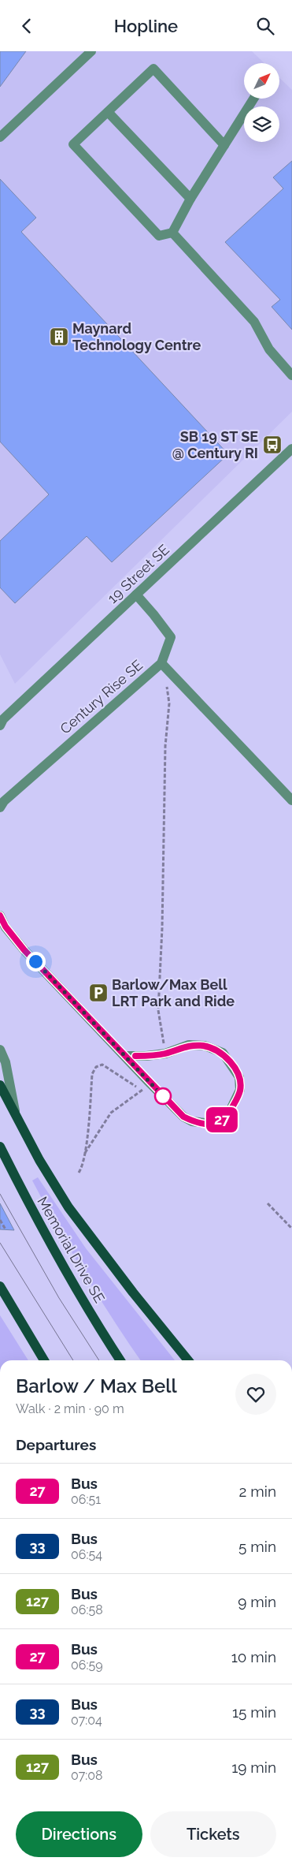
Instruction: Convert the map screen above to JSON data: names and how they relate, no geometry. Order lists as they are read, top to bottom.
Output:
{
  "streets": {
    "main road": ["Memorial Drive SE"],
    "street": ["19 Street SE", "Century Rise SE"]
  },
  "crossings": [
    ["19 Street SE", "Century Rise SE"]
  ],
  "places": {
    "building": ["Maynard Technology Centre"],
    "bus stop": ["SB 19 ST SE @ Century RI"],
    "parking": ["Barlow/Max Bell LRT Park and Ride"]
  },
  "lines": ["bus line 27"],
  "north": "top right",
  "page": {
    "header": "Hopline",
    "on_map": "27",
    "heading": [
      ["Barlow / Max Bell", "Walk · 2 min · 90 m"],
      "Departures"
    ],
    "list": [
      {
        "mark": "27",
        "name": "Bus",
        "note": "06:51",
        "value": "2 min"
      },
      {
        "mark": "33",
        "name": "Bus",
        "note": "06:54",
        "value": "5 min"
      },
      {
        "mark": "127",
        "name": "Bus",
        "note": "06:58",
        "value": "9 min"
      },
      {
        "mark": "27",
        "name": "Bus",
        "note": "06:59",
        "value": "10 min"
      },
      {
        "mark": "33",
        "name": "Bus",
        "note": "07:04",
        "value": "15 min"
      },
      {
        "mark": "127",
        "name": "Bus",
        "note": "07:08",
        "value": "19 min"
      }
    ],
    "buttons": ["Directions", "Tickets"]
  }
}
